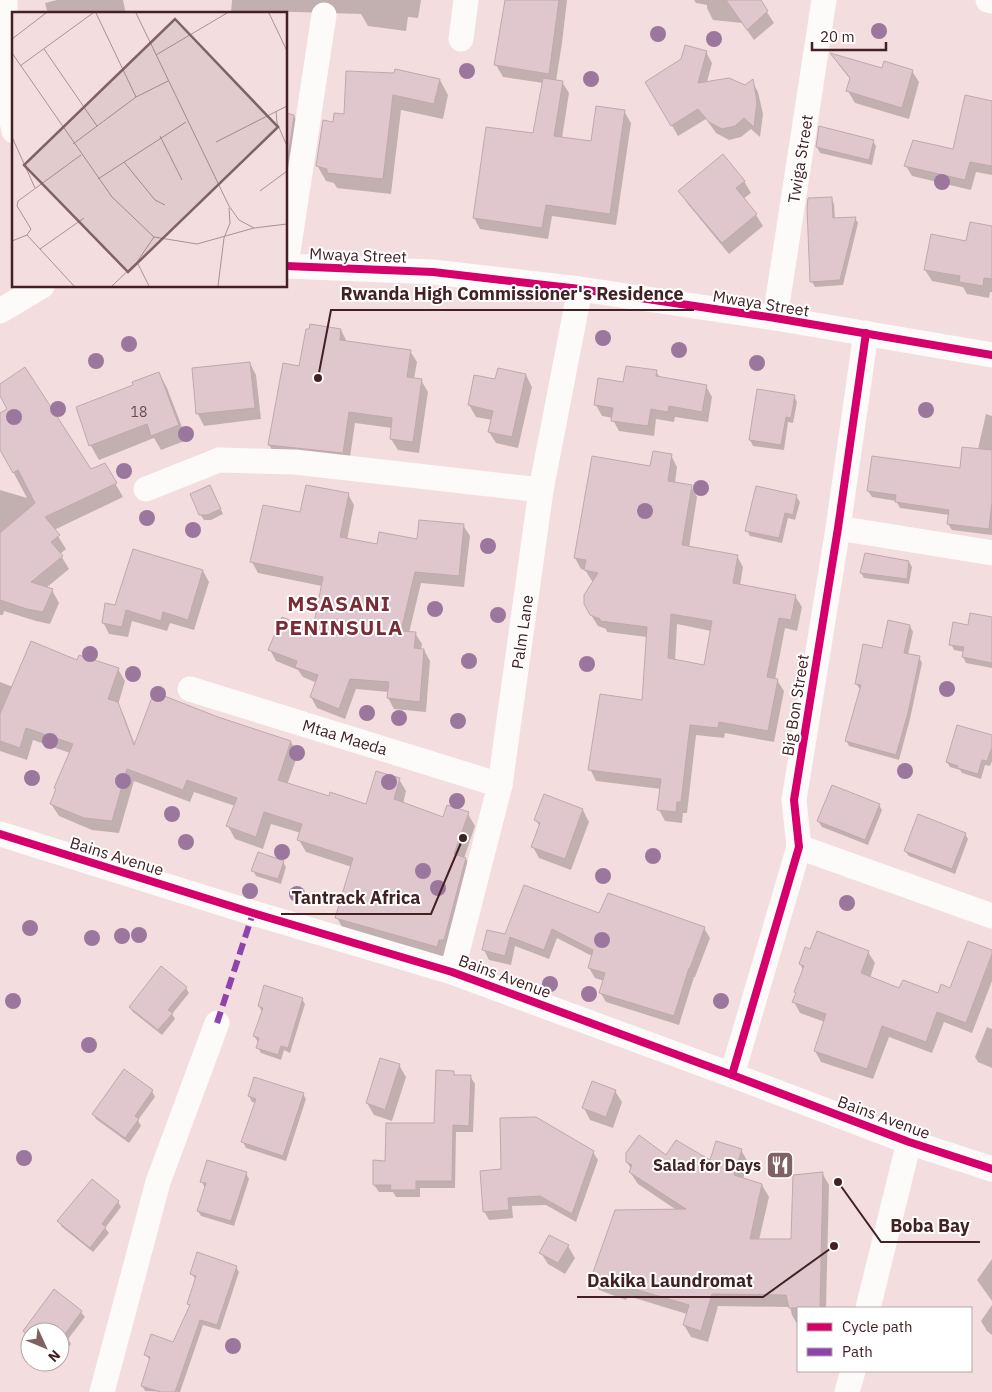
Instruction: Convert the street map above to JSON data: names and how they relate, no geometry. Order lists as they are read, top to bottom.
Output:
{
  "streets": {
    "street": [
      "Twiga Street",
      "Mwaya Street",
      "Palm Lane",
      "Big Bon Street",
      "Mtaa Maeda",
      "Bains Avenue"
    ]
  },
  "crossings": [
    ["Twiga Street", "Mwaya Street"],
    ["Mwaya Street", "Palm Lane"],
    ["Mwaya Street", "Big Bon Street"],
    ["Palm Lane", "Mtaa Maeda"],
    ["Palm Lane", "Bains Avenue"],
    ["Big Bon Street", "Bains Avenue"]
  ],
  "districts": ["MSASANI PENINSULA"],
  "places": {
    "other": [
      "Rwanda High Commissioner's Residence",
      "Tantrack Africa",
      "Boba Bay",
      "Dakika Laundromat"
    ],
    "restaurant": ["Salad for Days"]
  },
  "house_numbers": ["18"],
  "legend": ["Cycle path", "Path"],
  "scale_bar": "20 m",
  "north": "bottom right"
}
